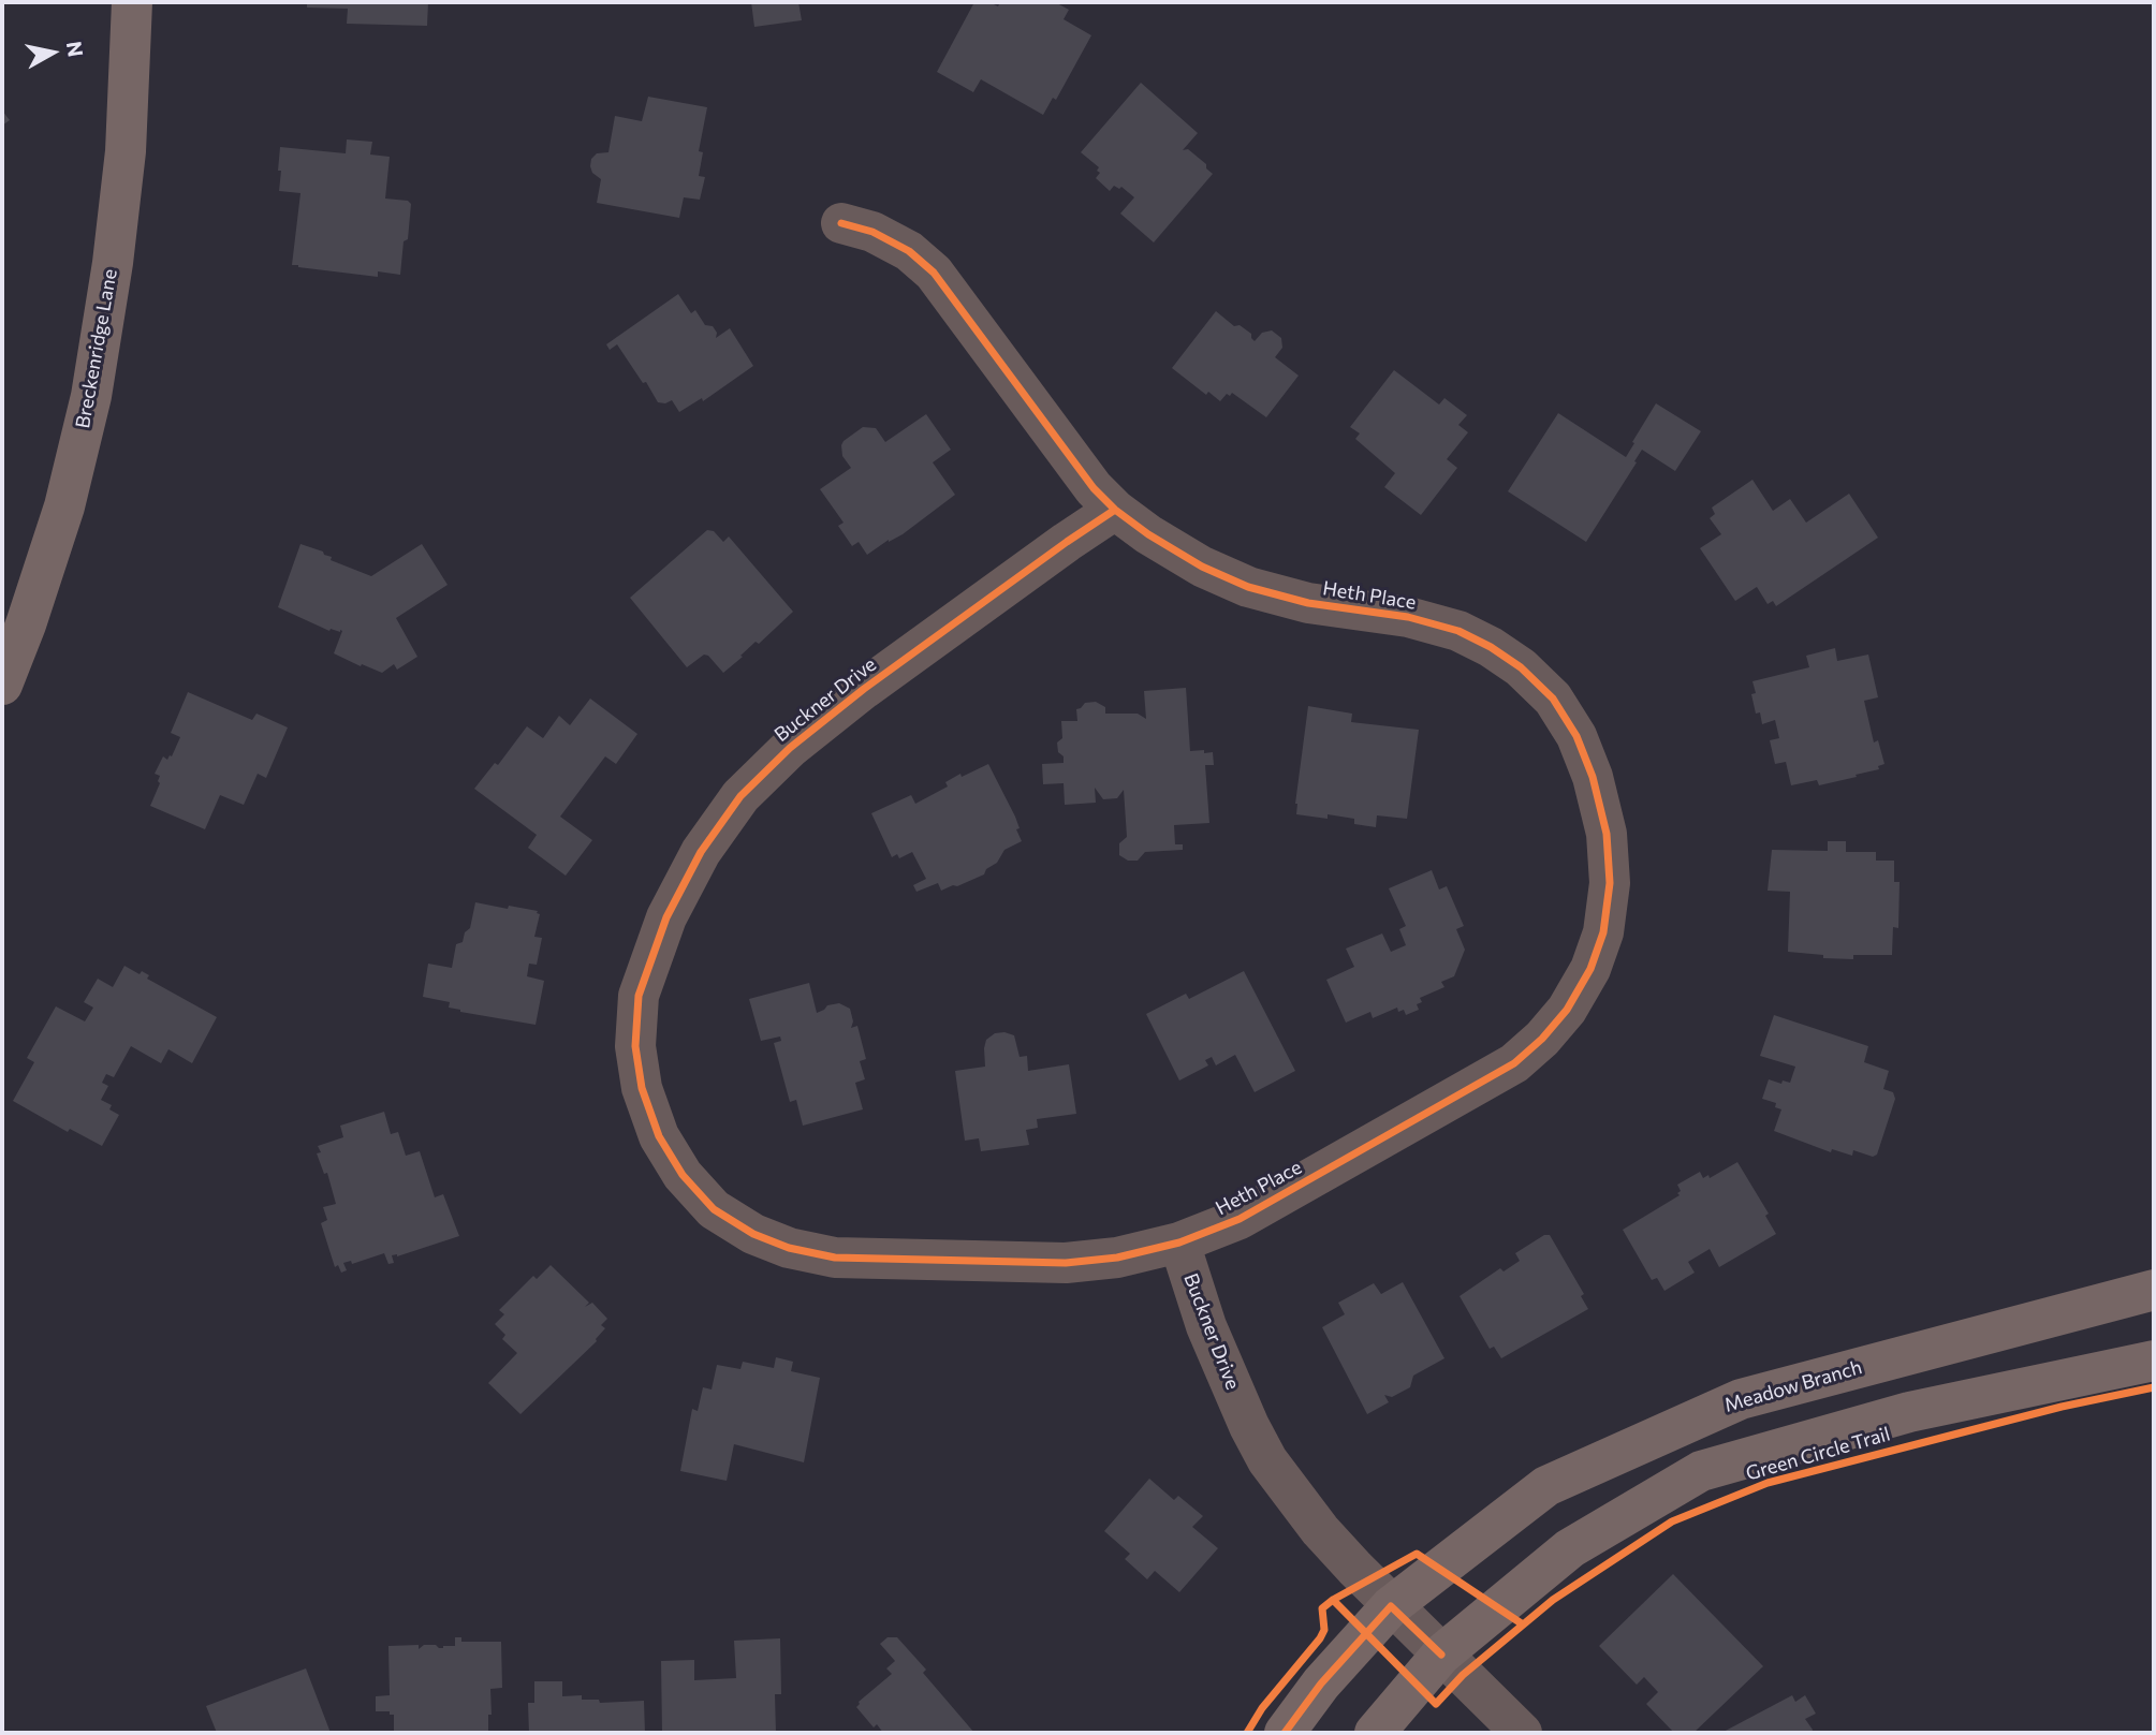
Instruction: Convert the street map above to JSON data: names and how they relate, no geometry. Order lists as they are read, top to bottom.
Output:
{
  "streets": {
    "main road": ["Breckenridge Lane", "Meadow Branch"],
    "street": ["Heth Place", "Buckner Drive"],
    "cycle path": ["Green Circle Trail"]
  },
  "crossings": [
    ["Heth Place", "Buckner Drive"],
    ["Buckner Drive", "Meadow Branch"]
  ],
  "north": "right"
}
